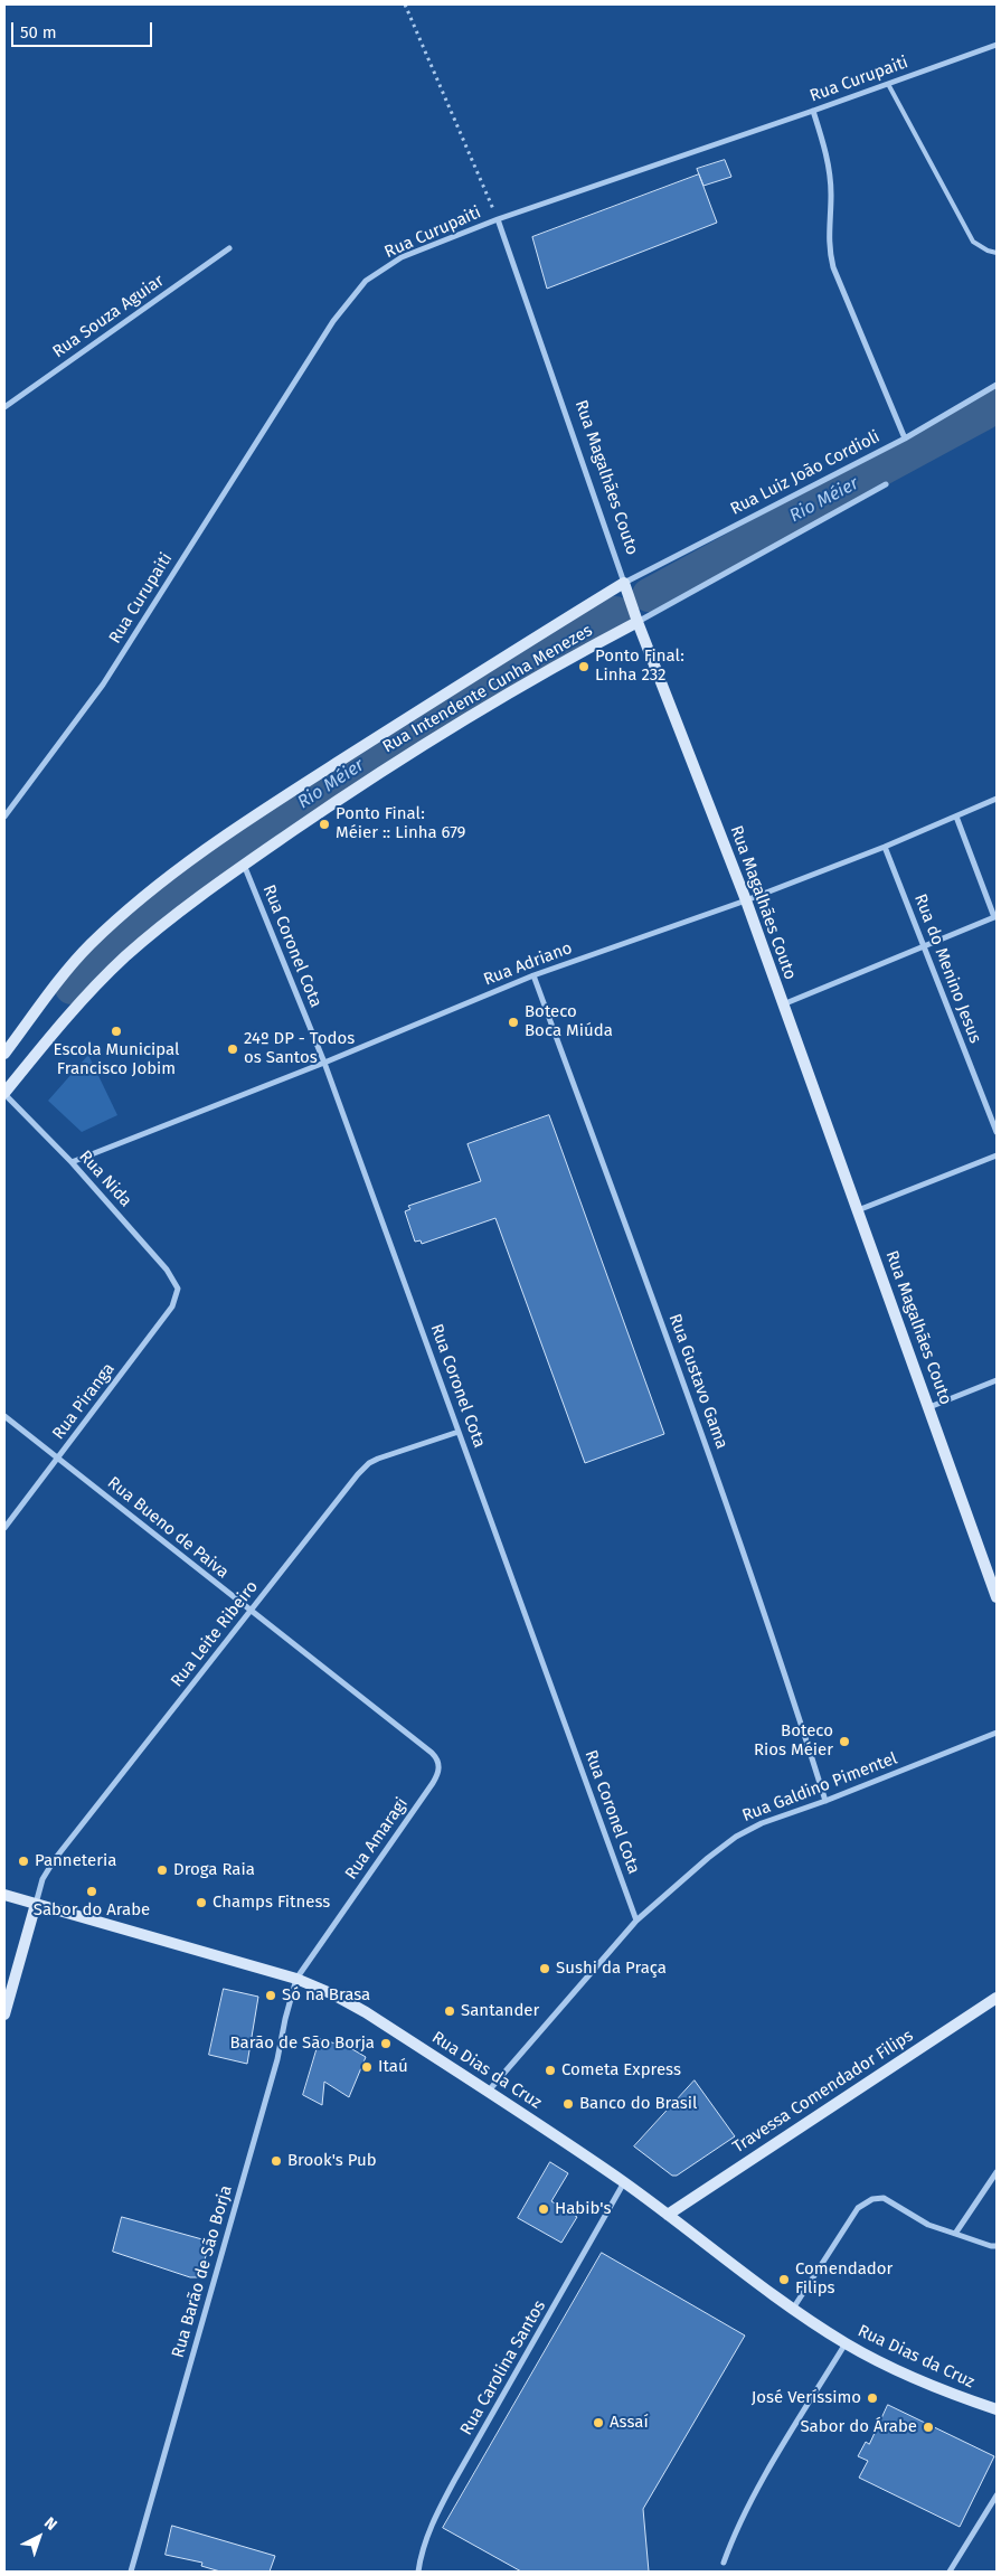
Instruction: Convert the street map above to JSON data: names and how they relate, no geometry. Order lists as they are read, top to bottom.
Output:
{
  "streets": {
    "street": [
      "Rua Curupaiti",
      "Rua Souza Aguiar",
      "Rua Luiz João Cordioli",
      "Rua Magalhães Couto",
      "Rua Intendente Cunha Menezes",
      "Rua Coronel Cota",
      "Rua Adriano",
      "Rua do Menino Jesus",
      "Rua Nida",
      "Rua Gustavo Gama",
      "Rua Piranga",
      "Rua Bueno de Paiva",
      "Rua Leite Ribeiro",
      "Rua Galdino Pimentel",
      "Rua Amaragi",
      "Rua Dias da Cruz",
      "Travessa Comendador Filips",
      "Rua Barão de São Borja",
      "Rua Carolina Santos"
    ]
  },
  "crossings": [
    ["Rua Curupaiti", "Rua Magalhães Couto"],
    ["Rua Luiz João Cordioli", "Rua Magalhães Couto"],
    ["Rua Luiz João Cordioli", "Rua Intendente Cunha Menezes"],
    ["Rua Magalhães Couto", "Rua Intendente Cunha Menezes"],
    ["Rua Magalhães Couto", "Rua Adriano"],
    ["Rua Intendente Cunha Menezes", "Rua Coronel Cota"],
    ["Rua Intendente Cunha Menezes", "Rua Nida"],
    ["Rua Coronel Cota", "Rua Adriano"],
    ["Rua Coronel Cota", "Rua Leite Ribeiro"],
    ["Rua Coronel Cota", "Rua Galdino Pimentel"],
    ["Rua Adriano", "Rua do Menino Jesus"],
    ["Rua Adriano", "Rua Nida"],
    ["Rua Adriano", "Rua Gustavo Gama"],
    ["Rua Nida", "Rua Piranga"],
    ["Rua Gustavo Gama", "Rua Galdino Pimentel"],
    ["Rua Piranga", "Rua Bueno de Paiva"],
    ["Rua Bueno de Paiva", "Rua Leite Ribeiro"],
    ["Rua Bueno de Paiva", "Rua Amaragi"],
    ["Rua Leite Ribeiro", "Rua Dias da Cruz"],
    ["Rua Galdino Pimentel", "Rua Dias da Cruz"],
    ["Rua Amaragi", "Rua Dias da Cruz"],
    ["Rua Amaragi", "Rua Barão de São Borja"],
    ["Rua Dias da Cruz", "Travessa Comendador Filips"],
    ["Rua Dias da Cruz", "Rua Barão de São Borja"],
    ["Rua Dias da Cruz", "Rua Carolina Santos"]
  ],
  "water": ["Rio Méier"],
  "places": [
    "Ponto Final: Linha 232",
    "Ponto Final: Méier :: Linha 679",
    "Boteco Boca Miúda",
    "Escola Municipal Francisco Jobim",
    "24º DP - Todos os Santos",
    "Boteco Rios Méier",
    "Panneteria",
    "Droga Raia",
    "Sabor do Arabe",
    "Champs Fitness",
    "Sushi da Praça",
    "Só na Brasa",
    "Santander",
    "Barão de São Borja",
    "Itaú",
    "Cometa Express",
    "Banco do Brasil",
    "Brook's Pub",
    "Habib's",
    "Comendador Filips",
    "José Veríssimo",
    "Assaí",
    "Sabor do Árabe"
  ],
  "scale_bar": "50 m",
  "north": "top right"
}
